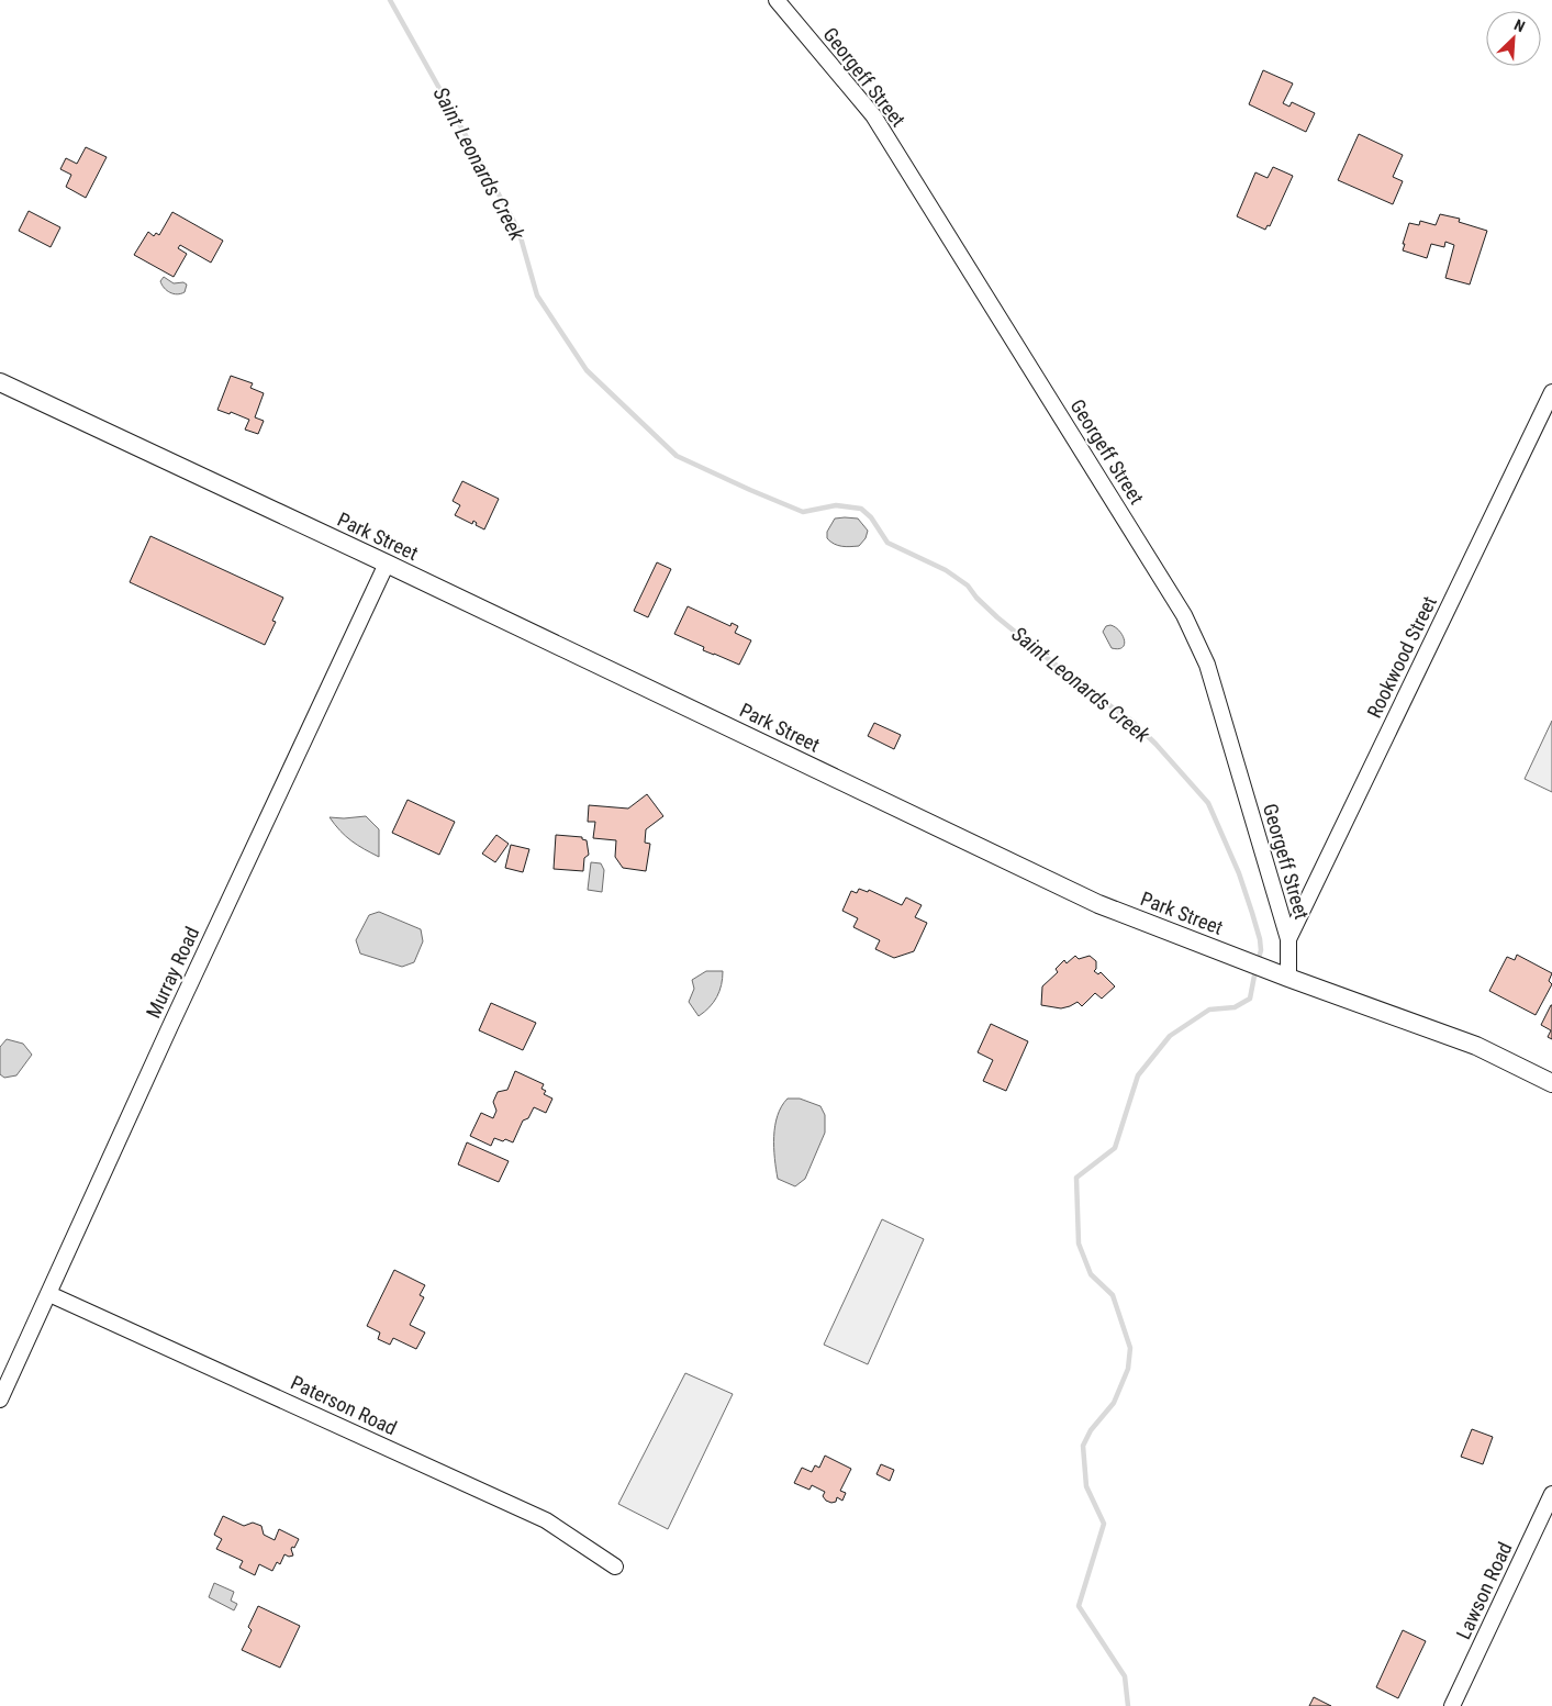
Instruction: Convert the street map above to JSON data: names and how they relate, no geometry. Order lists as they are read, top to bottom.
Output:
{
  "streets": {
    "street": [
      "Georgeff Street",
      "Park Street",
      "Rookwood Street",
      "Murray Road",
      "Paterson Road",
      "Lawson Road"
    ]
  },
  "crossings": [
    ["Georgeff Street", "Park Street"],
    ["Georgeff Street", "Rookwood Street"],
    ["Park Street", "Murray Road"],
    ["Murray Road", "Paterson Road"]
  ],
  "water": ["Saint Leonards Creek"],
  "north": "top right"
}
